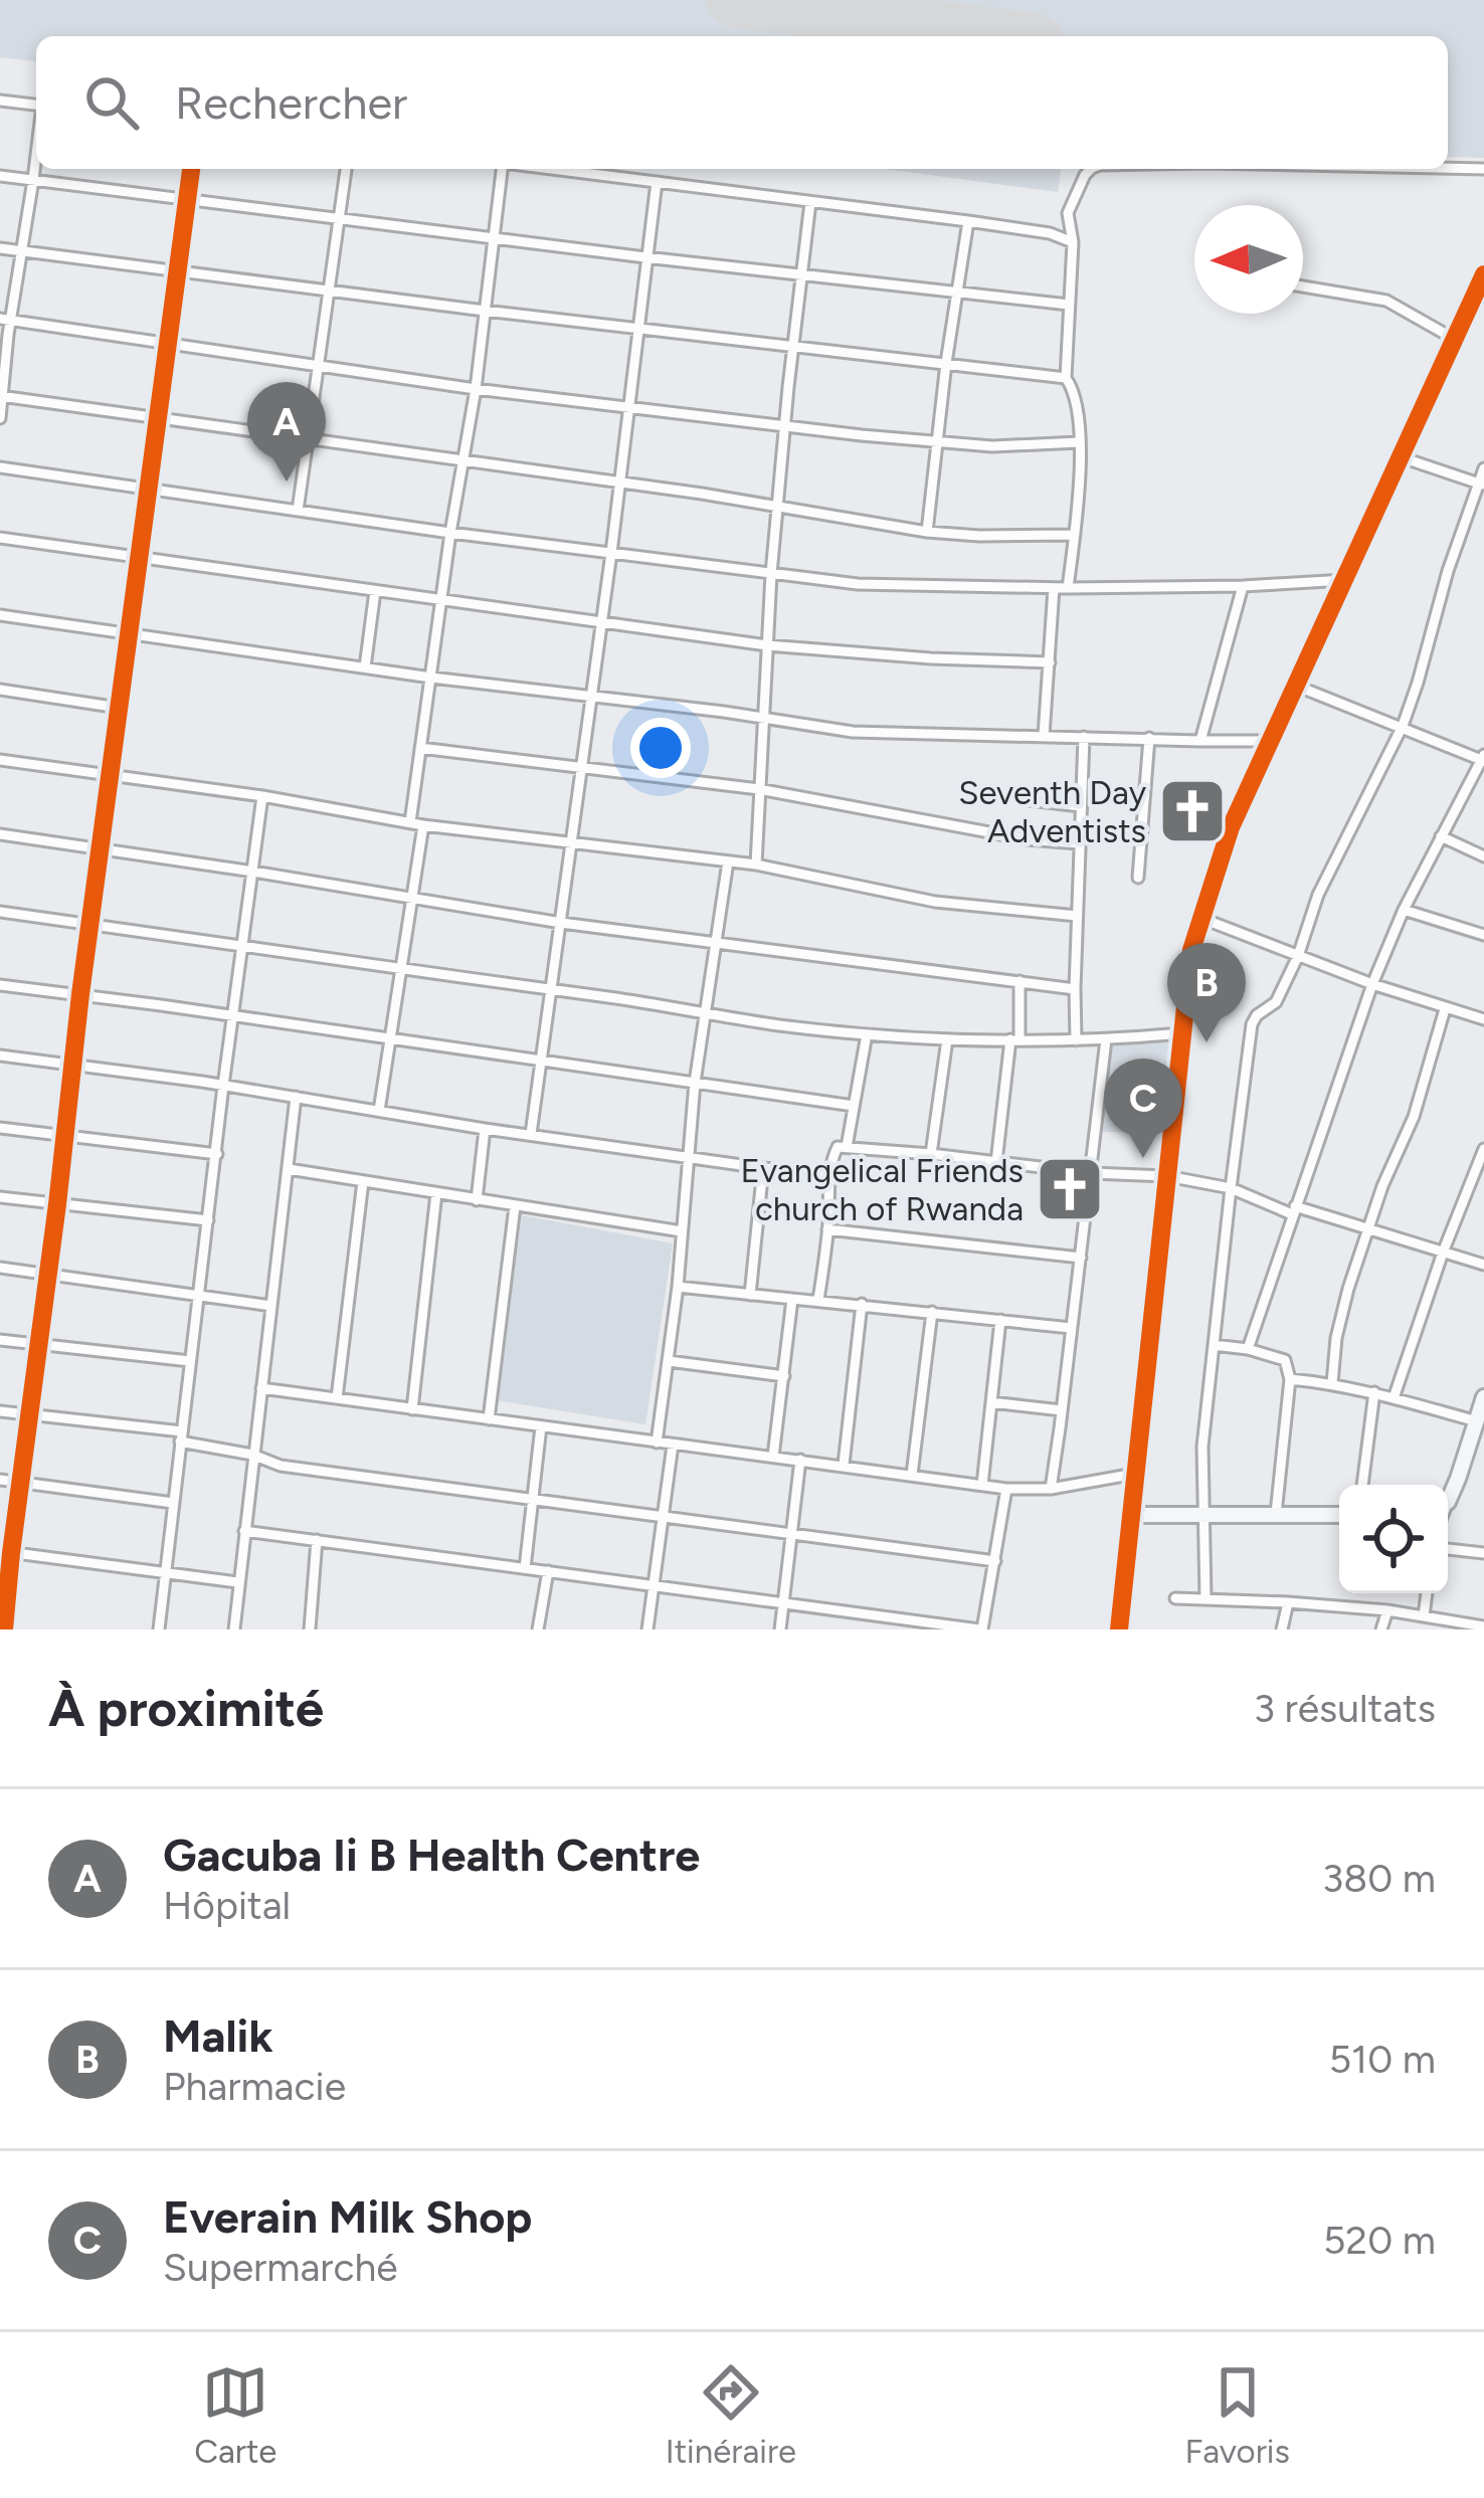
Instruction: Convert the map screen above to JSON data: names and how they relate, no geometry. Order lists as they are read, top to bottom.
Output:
{
  "places": {
    "church": ["Seventh Day Adventists", "Evangelical Friends church of Rwanda"]
  },
  "north": "left",
  "page": {
    "search": "Rechercher",
    "pins": ["A", "B", "C"],
    "heading": ["À proximité", "3 résultats"],
    "list": [
      {
        "mark": "A",
        "name": "Gacuba Ii B Health Centre",
        "note": "Hôpital",
        "value": "380 m"
      },
      {
        "mark": "B",
        "name": "Malik",
        "note": "Pharmacie",
        "value": "510 m"
      },
      {
        "mark": "C",
        "name": "Everain Milk Shop",
        "note": "Supermarché",
        "value": "520 m"
      }
    ],
    "nav": ["Carte", "Itinéraire", "Favoris"]
  }
}
